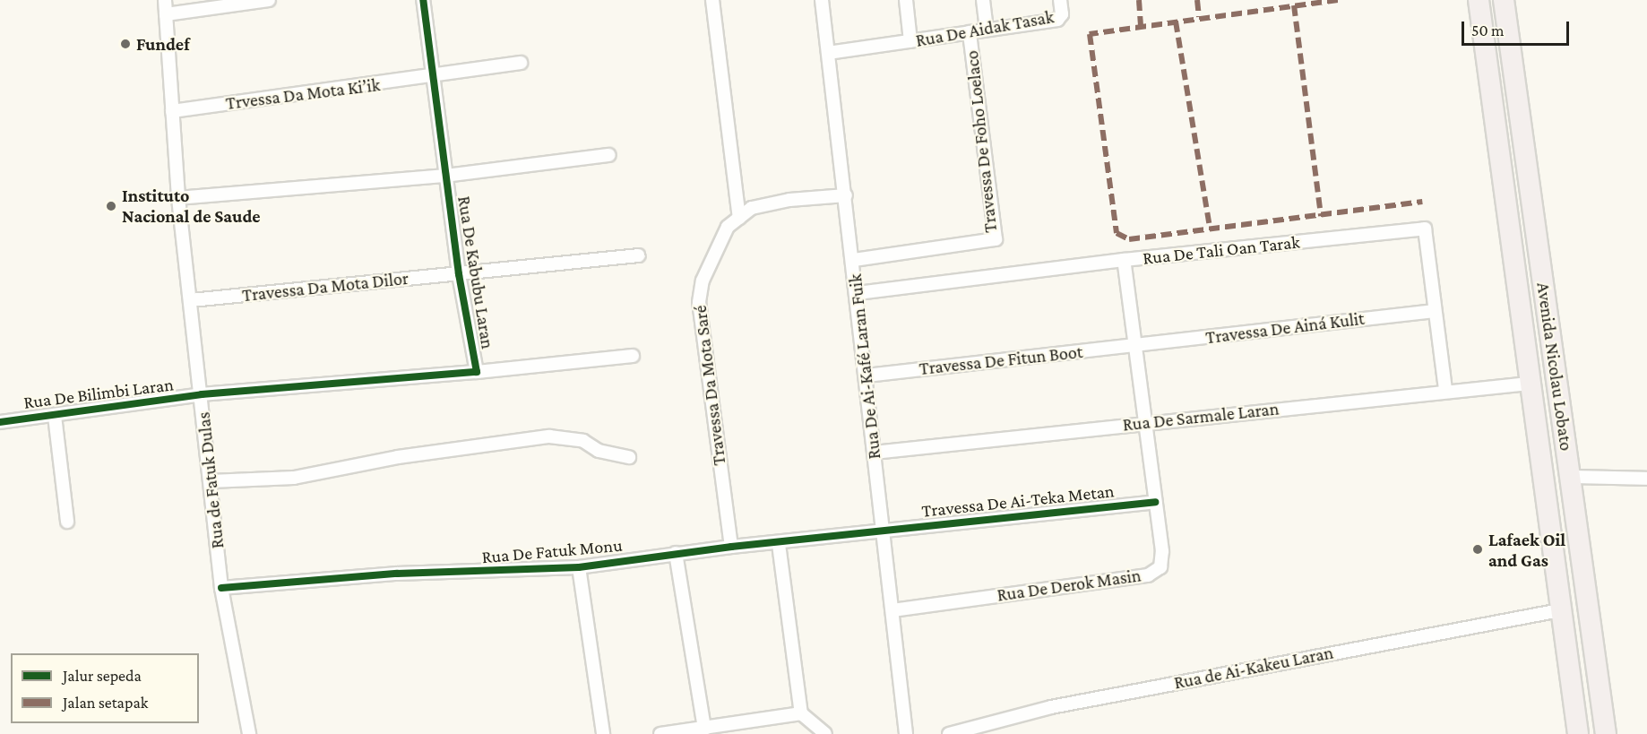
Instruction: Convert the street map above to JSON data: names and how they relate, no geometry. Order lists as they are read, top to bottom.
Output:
{
  "streets": {
    "main road": ["Avenida Nicolau Lobato"],
    "street": [
      "Rua De Aidak Tasak",
      "Trvessa Da Mota Ki’ik",
      "Travessa De Foho Loelaco",
      "Rua De Tali Oan Tarak",
      "Rua De Kabubu Laran",
      "Travessa Da Mota Dilor",
      "Travessa De Ainá Kulit",
      "Travessa De Fitun Boot",
      "Rua De Ai-Kafé Laran Fuik",
      "Travessa Da Mota Saré",
      "Rua De Bilimbi Laran",
      "Rua De Sarmale Laran",
      "Rua de Fatuk Dulas",
      "Travessa De Ai-Teka Metan",
      "Rua De Fatuk Monu",
      "Rua De Derok Masin",
      "Rua de Ai-Kakeu Laran"
    ]
  },
  "crossings": [
    ["Rua De Aidak Tasak", "Travessa De Foho Loelaco"],
    ["Rua De Aidak Tasak", "Rua De Ai-Kafé Laran Fuik"],
    ["Trvessa Da Mota Ki’ik", "Rua De Kabubu Laran"],
    ["Trvessa Da Mota Ki’ik", "Rua de Fatuk Dulas"],
    ["Travessa De Foho Loelaco", "Rua De Ai-Kafé Laran Fuik"],
    ["Rua De Tali Oan Tarak", "Travessa De Ainá Kulit"],
    ["Rua De Tali Oan Tarak", "Rua De Ai-Kafé Laran Fuik"],
    ["Rua De Tali Oan Tarak", "Rua De Sarmale Laran"],
    ["Rua De Tali Oan Tarak", "Rua De Derok Masin"],
    ["Rua De Kabubu Laran", "Travessa Da Mota Dilor"],
    ["Rua De Kabubu Laran", "Rua De Bilimbi Laran"],
    ["Rua De Kabubu Laran", "Rua de Fatuk Dulas"],
    ["Travessa Da Mota Dilor", "Rua de Fatuk Dulas"],
    ["Travessa De Ainá Kulit", "Travessa De Fitun Boot"],
    ["Travessa De Ainá Kulit", "Rua De Derok Masin"],
    ["Travessa De Fitun Boot", "Rua De Ai-Kafé Laran Fuik"],
    ["Travessa De Fitun Boot", "Rua De Derok Masin"],
    ["Rua De Ai-Kafé Laran Fuik", "Travessa Da Mota Saré"],
    ["Rua De Ai-Kafé Laran Fuik", "Rua De Sarmale Laran"],
    ["Rua De Ai-Kafé Laran Fuik", "Travessa De Ai-Teka Metan"],
    ["Rua De Ai-Kafé Laran Fuik", "Rua De Fatuk Monu"],
    ["Rua De Ai-Kafé Laran Fuik", "Rua De Derok Masin"],
    ["Avenida Nicolau Lobato", "Rua De Sarmale Laran"],
    ["Avenida Nicolau Lobato", "Rua de Ai-Kakeu Laran"],
    ["Travessa Da Mota Saré", "Rua De Fatuk Monu"],
    ["Rua De Bilimbi Laran", "Rua de Fatuk Dulas"],
    ["Rua De Sarmale Laran", "Rua De Derok Masin"],
    ["Rua de Fatuk Dulas", "Rua De Fatuk Monu"],
    ["Travessa De Ai-Teka Metan", "Rua De Fatuk Monu"],
    ["Travessa De Ai-Teka Metan", "Rua De Derok Masin"]
  ],
  "places": ["Fundef", "Instituto Nacional de Saude", "Lafaek Oil and Gas"],
  "legend": ["Jalur sepeda", "Jalan setapak"],
  "scale_bar": "50 m"
}
